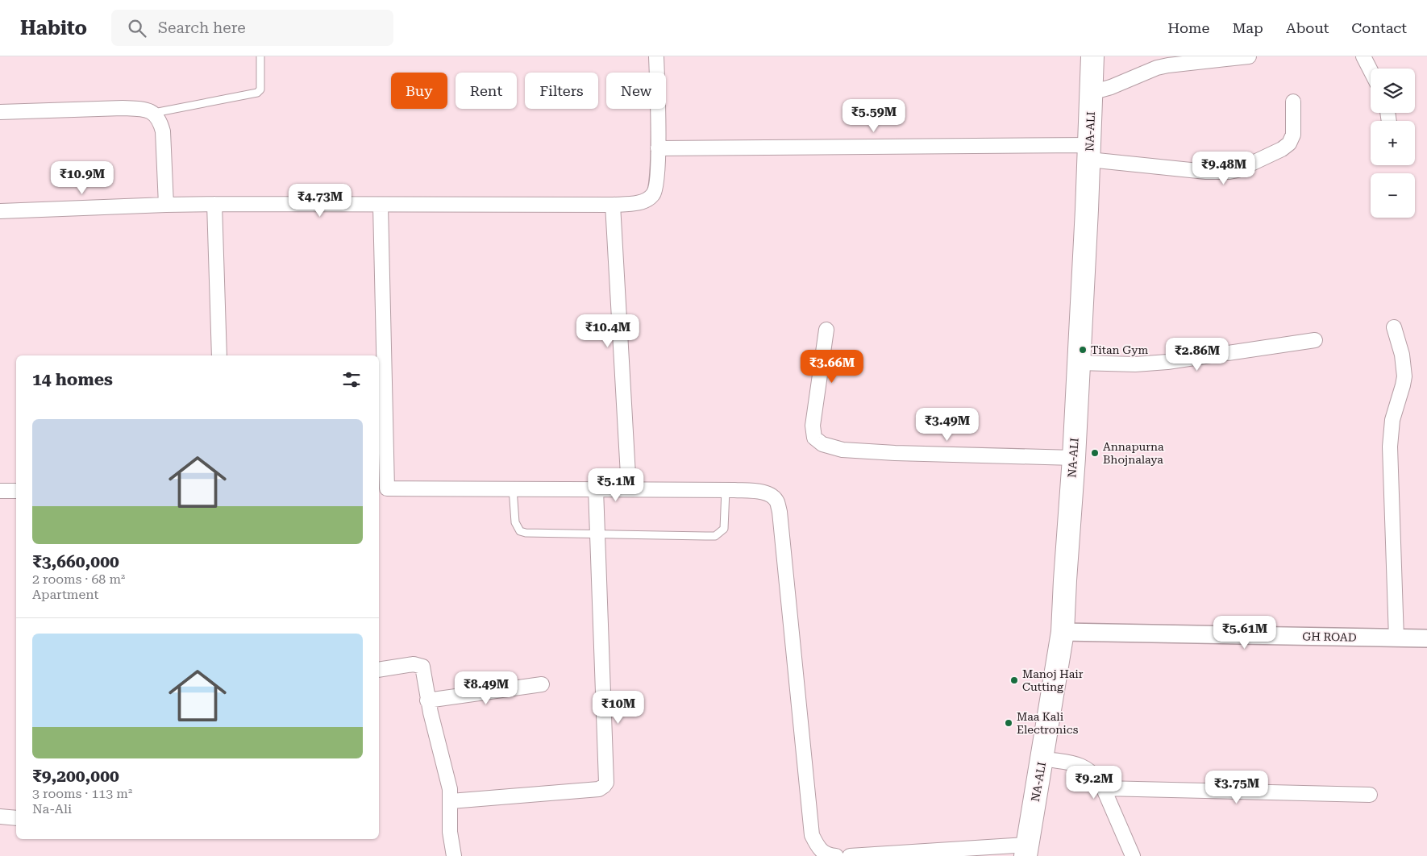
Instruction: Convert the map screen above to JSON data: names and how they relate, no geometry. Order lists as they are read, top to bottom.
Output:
{
  "streets": {
    "main road": ["NA-ALI"],
    "street": ["GH ROAD"]
  },
  "crossings": [
    ["NA-ALI", "GH ROAD"]
  ],
  "places": [
    "Titan Gym",
    "Annapurna Bhojnalaya",
    "Manoj Hair Cutting",
    "Maa Kali Electronics"
  ],
  "page": {
    "header": "Habito",
    "search": "Search here",
    "nav": [
      "Home",
      "Map",
      "About",
      "Contact"
    ],
    "map_buttons": ["+", "−"],
    "chip": [
      "Buy",
      "Rent",
      "Filters",
      "New"
    ],
    "price": [
      "₹5.59M",
      "₹9.48M",
      "₹10.9M",
      "₹4.73M",
      "₹10.4M",
      "₹2.86M",
      "₹3.66M",
      "₹3.49M",
      "₹5.1M",
      "₹5.61M",
      "₹8.49M",
      "₹10M",
      "₹9.2M",
      "₹3.75M"
    ],
    "heading": "14 homes",
    "list": [
      {
        "name": "₹3,660,000",
        "note": "2 rooms · 68 m² · Apartment"
      },
      {
        "name": "₹9,200,000",
        "note": "3 rooms · 113 m² · Na-Ali"
      }
    ]
  }
}
